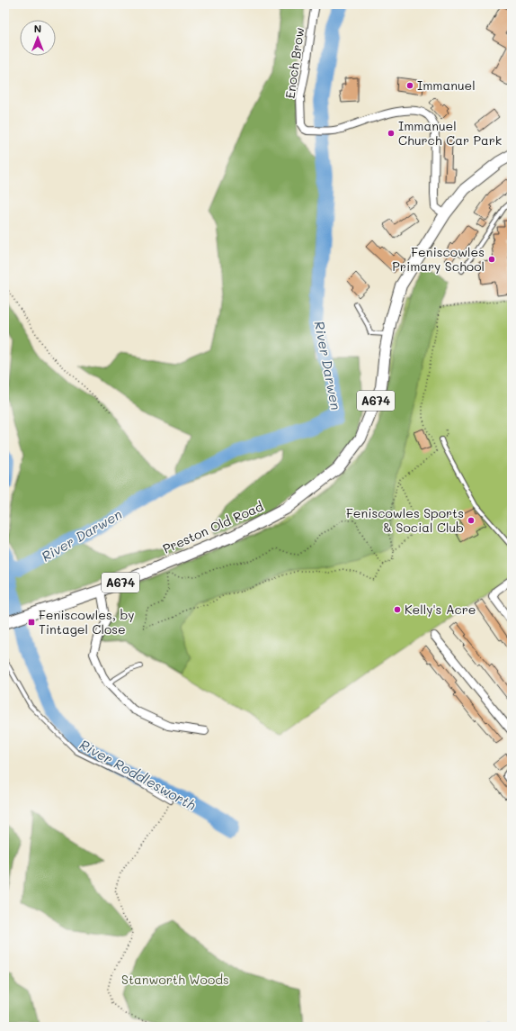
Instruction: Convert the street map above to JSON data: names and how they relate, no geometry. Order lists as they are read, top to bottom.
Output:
{
  "streets": {
    "main road": ["A674", "Preston Old Road"],
    "street": ["Enoch Brow"]
  },
  "crossings": [
    ["Enoch Brow", "Preston Old Road"]
  ],
  "water": ["River Darwen", "River Roddlesworth"],
  "parks": ["Stanworth Woods"],
  "places": {
    "other": [
      "Immanuel",
      "Immanuel Church Car Park",
      "Feniscowles Primary School",
      "Feniscowles Sports & Social Club",
      "Kelly's Acre"
    ],
    "transit": ["Feniscowles, by Tintagel Close"]
  },
  "north": "top"
}
